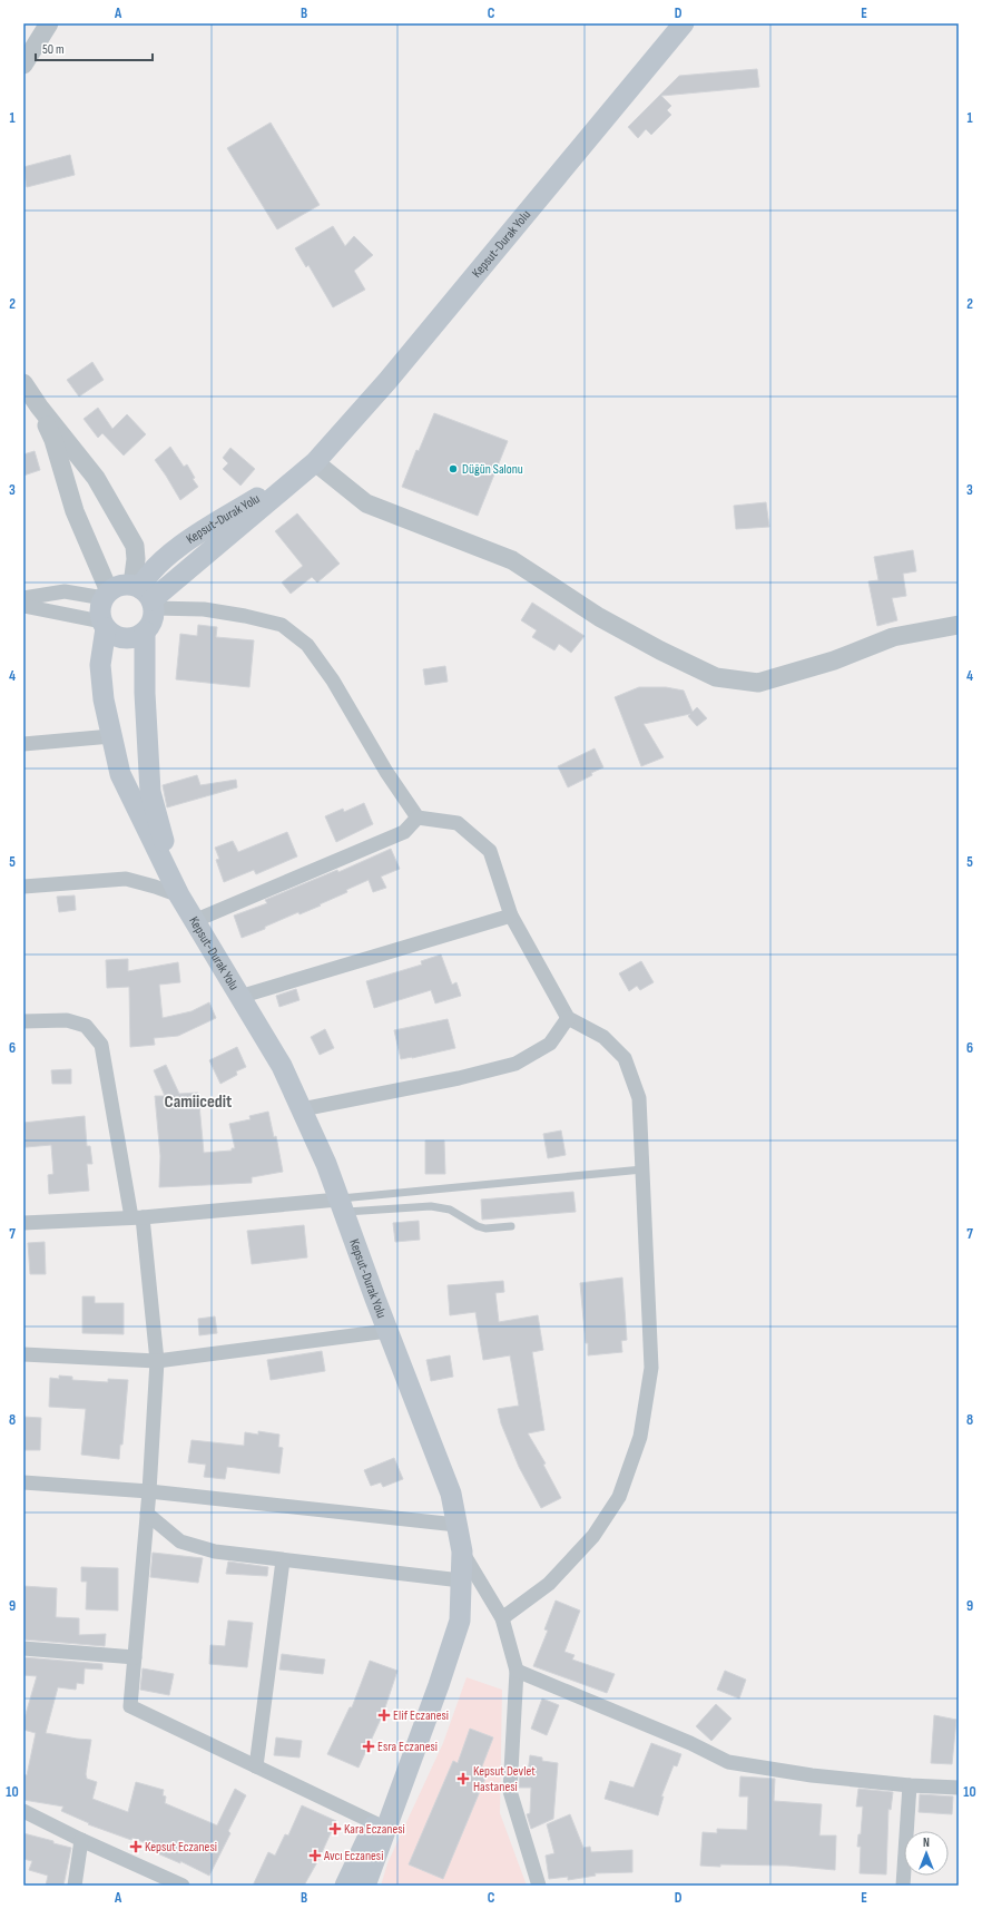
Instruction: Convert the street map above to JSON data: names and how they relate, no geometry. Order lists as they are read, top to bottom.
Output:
{
  "streets": {
    "main road": ["Kepsut-Durak Yolu"]
  },
  "districts": ["Camiicedit"],
  "places": {
    "other": ["Düğün Salonu"],
    "health": [
      "Elif Eczanesi",
      "Esra Eczanesi",
      "Kepsut Devlet Hastanesi",
      "Kara Eczanesi",
      "Kepsut Eczanesi",
      "Avcı Eczanesi"
    ]
  },
  "scale_bar": "50 m",
  "north": "top",
  "grid": {
    "columns": [
      "A",
      "B",
      "C",
      "D",
      "E"
    ],
    "rows": [
      "1",
      "2",
      "3",
      "4",
      "5",
      "6",
      "7",
      "8",
      "9",
      "10"
    ]
  }
}
